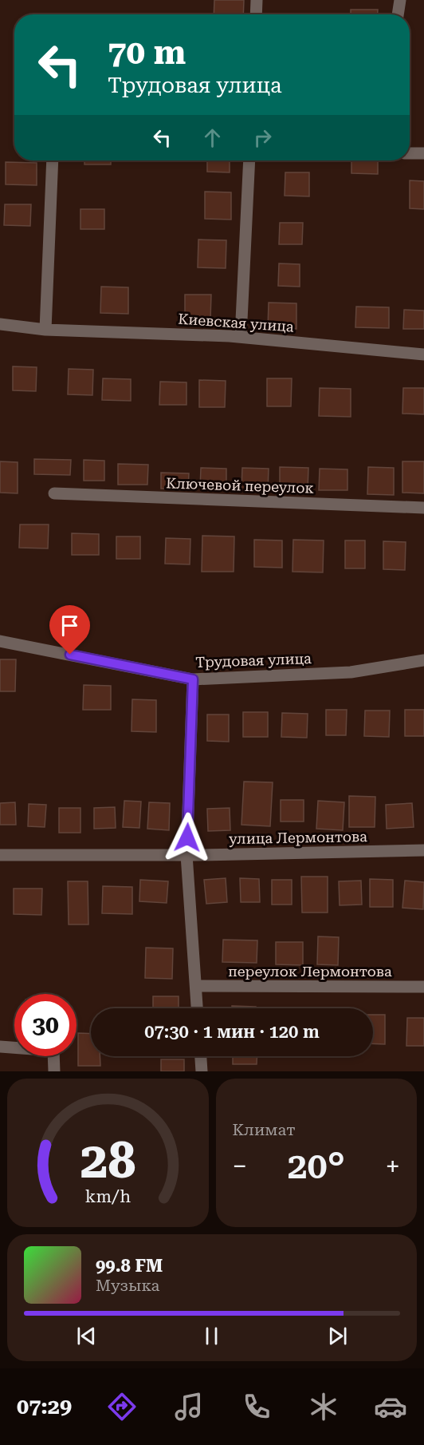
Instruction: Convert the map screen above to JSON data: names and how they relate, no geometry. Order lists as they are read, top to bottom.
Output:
{
  "streets": {
    "street": [
      "Киевская улица",
      "Ключевой переулок",
      "Трудовая улица",
      "улица Лермонтова",
      "переулок Лермонтова"
    ]
  },
  "page": {
    "turn": ["70 m", "Трудовая улица"],
    "limit": "30",
    "trip": "07:30 · 1 мин · 120 m",
    "tile": "Климат",
    "heat": ["−", "20°", "+"],
    "song": ["99.8 FM", "Музыка"],
    "tabs": "07:29",
    "gauge": ["28", "km/h"]
  }
}
